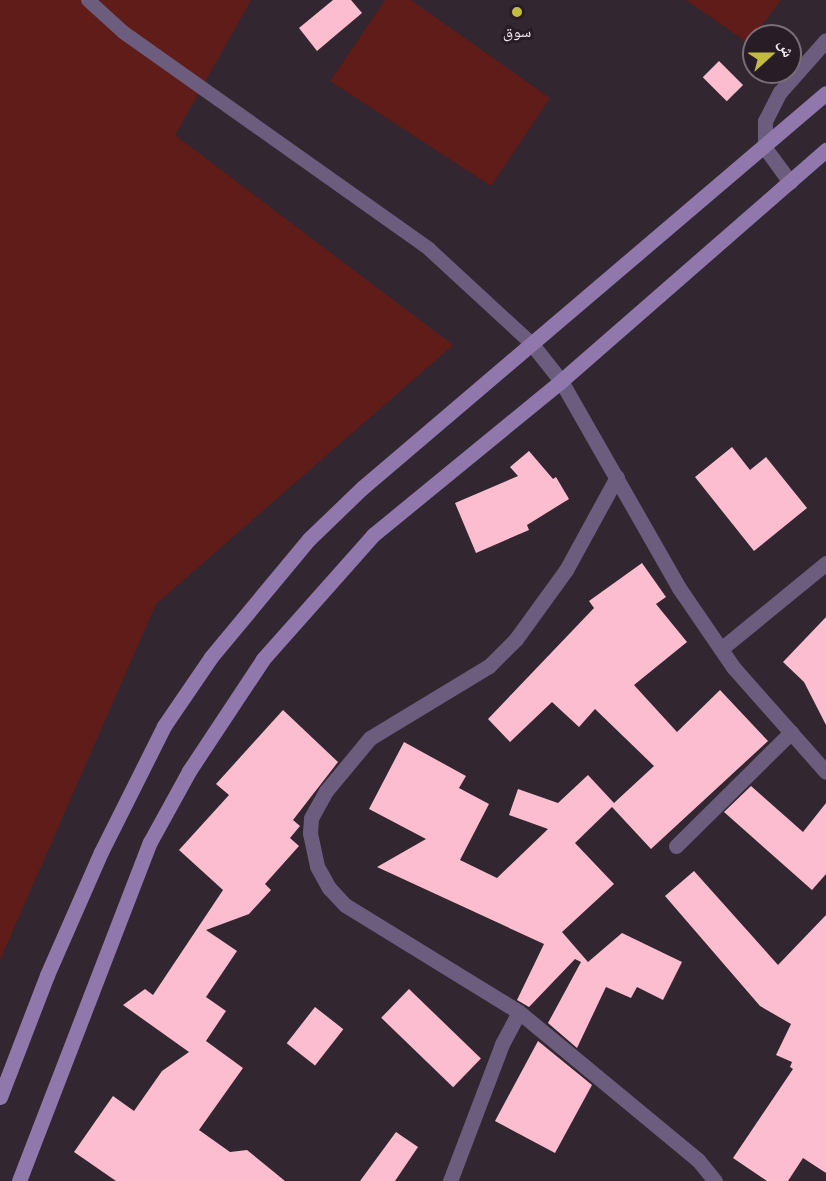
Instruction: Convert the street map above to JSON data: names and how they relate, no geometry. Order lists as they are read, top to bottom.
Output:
{
  "places": ["سوق"],
  "north": "right"
}
